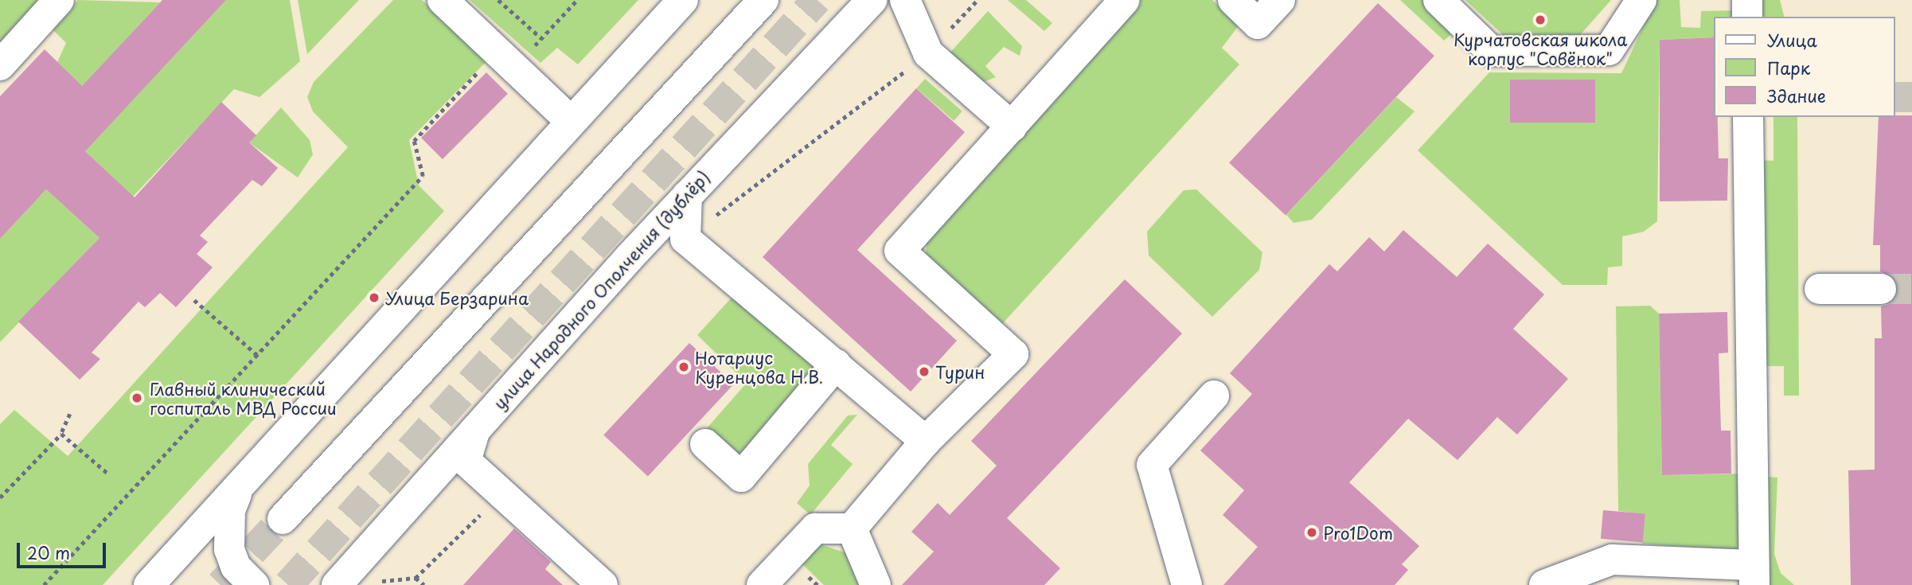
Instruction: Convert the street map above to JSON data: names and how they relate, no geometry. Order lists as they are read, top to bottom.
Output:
{
  "streets": {
    "street": ["улица Народного Ополчения (дублёр)"]
  },
  "places": [
    "Курчатовская школа корпус \"Совёнок\"",
    "Улица Берзарина",
    "Нотариус Куренцова Н.В.",
    "Турин",
    "Главный клинический госпиталь МВД России",
    "Pro1Dom"
  ],
  "legend": ["Улица", "Парк", "Здание"],
  "scale_bar": "20 m"
}
